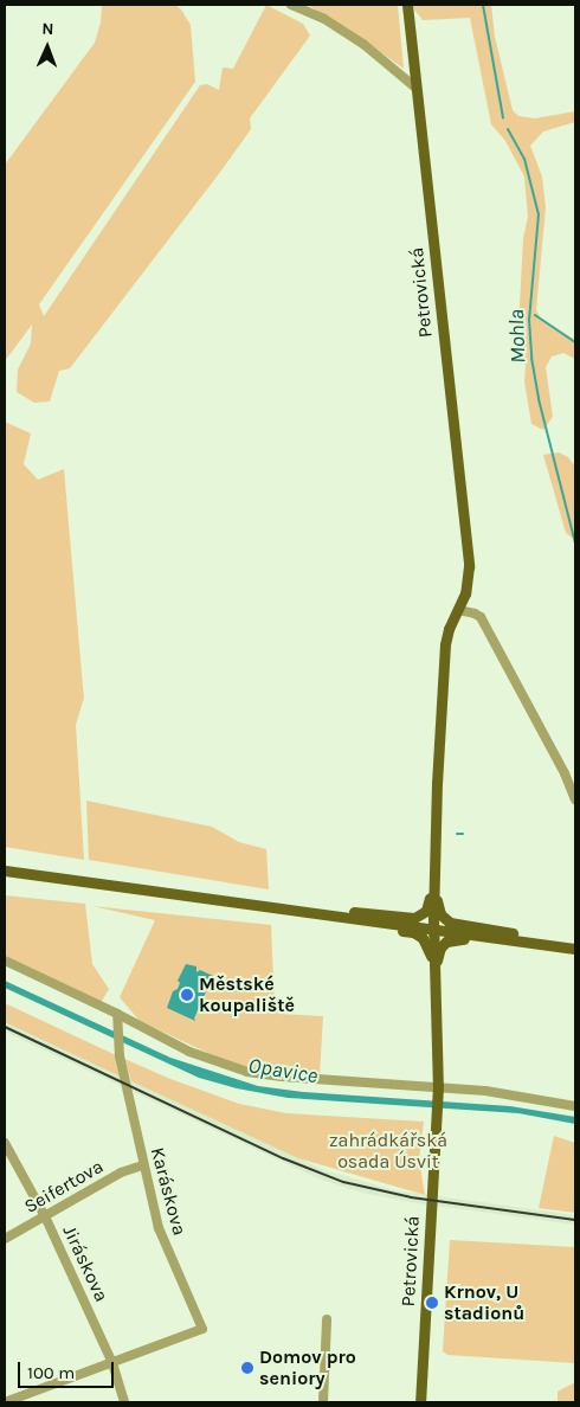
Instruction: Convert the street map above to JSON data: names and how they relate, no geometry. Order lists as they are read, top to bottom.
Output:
{
  "streets": {
    "main road": ["Petrovická"],
    "street": ["Seifertova", "Karáskova", "Jiráskova"]
  },
  "crossings": [
    ["Seifertova", "Karáskova"],
    ["Seifertova", "Jiráskova"],
    ["Karáskova", "Jiráskova"]
  ],
  "water": ["Mohla", "Opavice"],
  "parks": ["zahrádkářská osada Úsvit"],
  "places": ["Městské koupaliště", "Krnov, U stadionů", "Domov pro seniory"],
  "scale_bar": "100 m",
  "north": "top"
}
